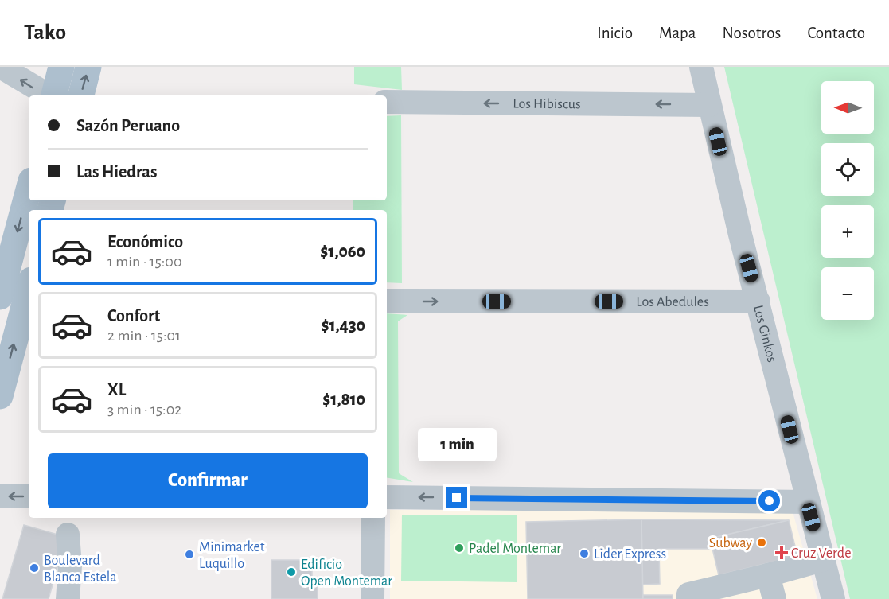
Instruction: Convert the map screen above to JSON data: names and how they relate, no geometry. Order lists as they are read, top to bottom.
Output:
{
  "streets": {
    "street": ["Los Hibiscus", "Los Abedules", "Los Ginkos"]
  },
  "crossings": [
    ["Los Hibiscus", "Los Ginkos"],
    ["Los Abedules", "Los Ginkos"]
  ],
  "one_way": ["Los Hibiscus"],
  "places": {
    "other": [
      "Subway",
      "Padel Montemar",
      "Lider Express",
      "Minimarket Luquillo",
      "Boulevard Blanca Estela",
      "Edificio Open Montemar"
    ],
    "health": ["Cruz Verde"]
  },
  "north": "left",
  "page": {
    "header": "Tako",
    "nav": [
      "Inicio",
      "Mapa",
      "Nosotros",
      "Contacto"
    ],
    "map_buttons": ["+", "−"],
    "banner": ["Sazón Peruano", "Las Hiedras"],
    "list": [
      {
        "name": "Económico",
        "note": "1 min · 15:00",
        "value": "$1,060"
      },
      {
        "name": "Confort",
        "note": "2 min · 15:01",
        "value": "$1,430"
      },
      {
        "name": "XL",
        "note": "3 min · 15:02",
        "value": "$1,810"
      }
    ],
    "bubble": "1 min",
    "buttons": "Confirmar"
  }
}
